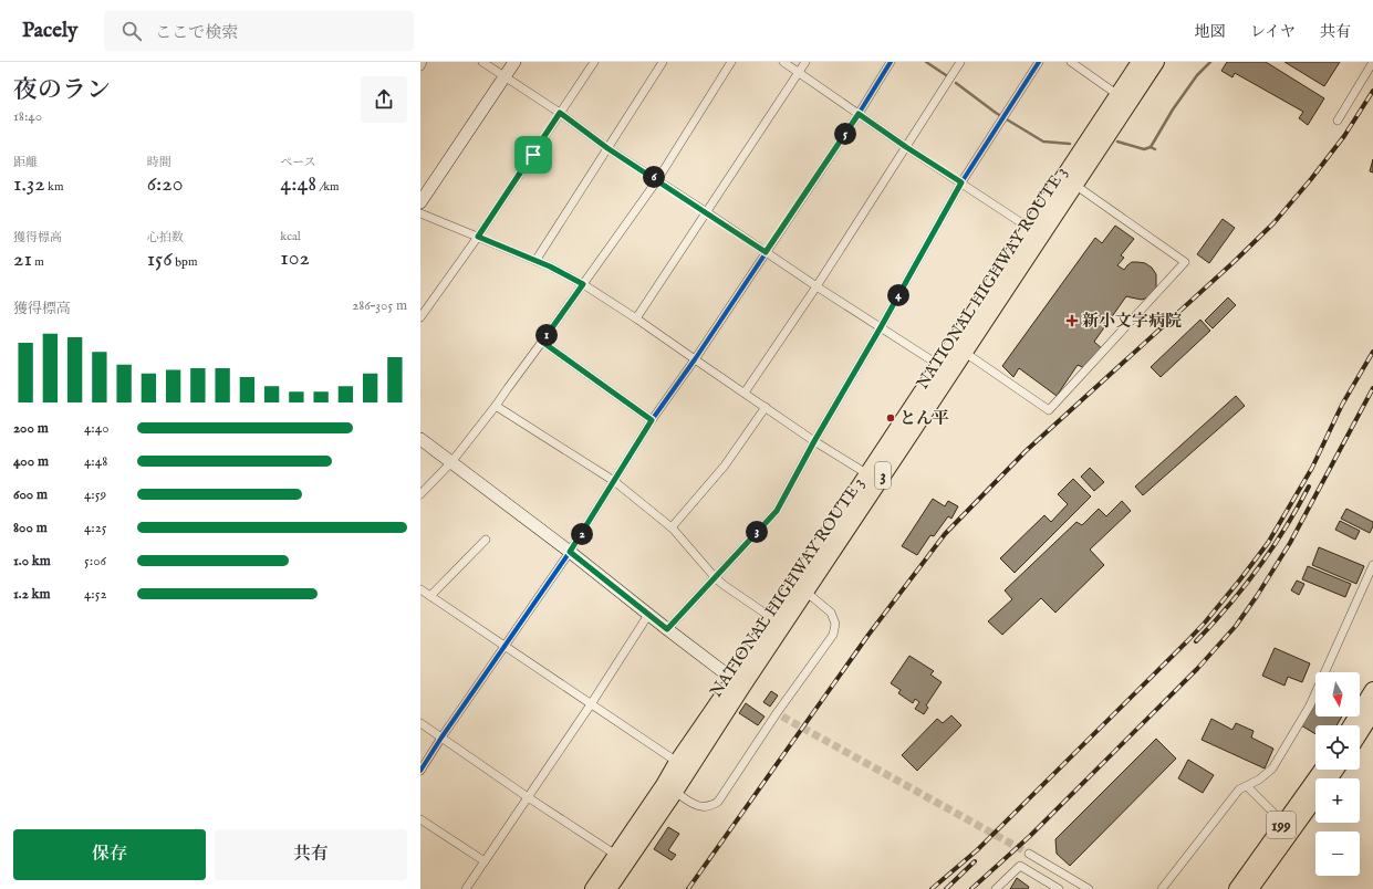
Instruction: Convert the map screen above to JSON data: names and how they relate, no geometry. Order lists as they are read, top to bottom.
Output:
{
  "streets": {
    "highway": ["NATIONAL HIGHWAY ROUTE 3", "3", "199"]
  },
  "places": {
    "health": ["新小文字病院"],
    "other": ["とん平"]
  },
  "north": "bottom",
  "page": {
    "header": "Pacely",
    "search": "ここで検索",
    "nav": ["地図", "レイヤ", "共有"],
    "heading": ["夜のラン", "18:40"],
    "pins": [
      "5",
      "6",
      "4",
      "1",
      "3",
      "2"
    ],
    "stats": [
      ["距離", "1.32 km"],
      ["時間", "6:20"],
      ["ペース", "4:48 /km"],
      ["獲得標高", "21 m"],
      ["心拍数", "156 bpm"],
      ["kcal", "102"]
    ],
    "chart": ["獲得標高", "286–305 m"],
    "list": [
      {
        "name": "200 m",
        "note": "4:40"
      },
      {
        "name": "400 m",
        "note": "4:48"
      },
      {
        "name": "600 m",
        "note": "4:59"
      },
      {
        "name": "800 m",
        "note": "4:25"
      },
      {
        "name": "1.0 km",
        "note": "5:06"
      },
      {
        "name": "1.2 km",
        "note": "4:52"
      }
    ],
    "map_buttons": ["+", "−"],
    "buttons": ["保存", "共有"]
  }
}
